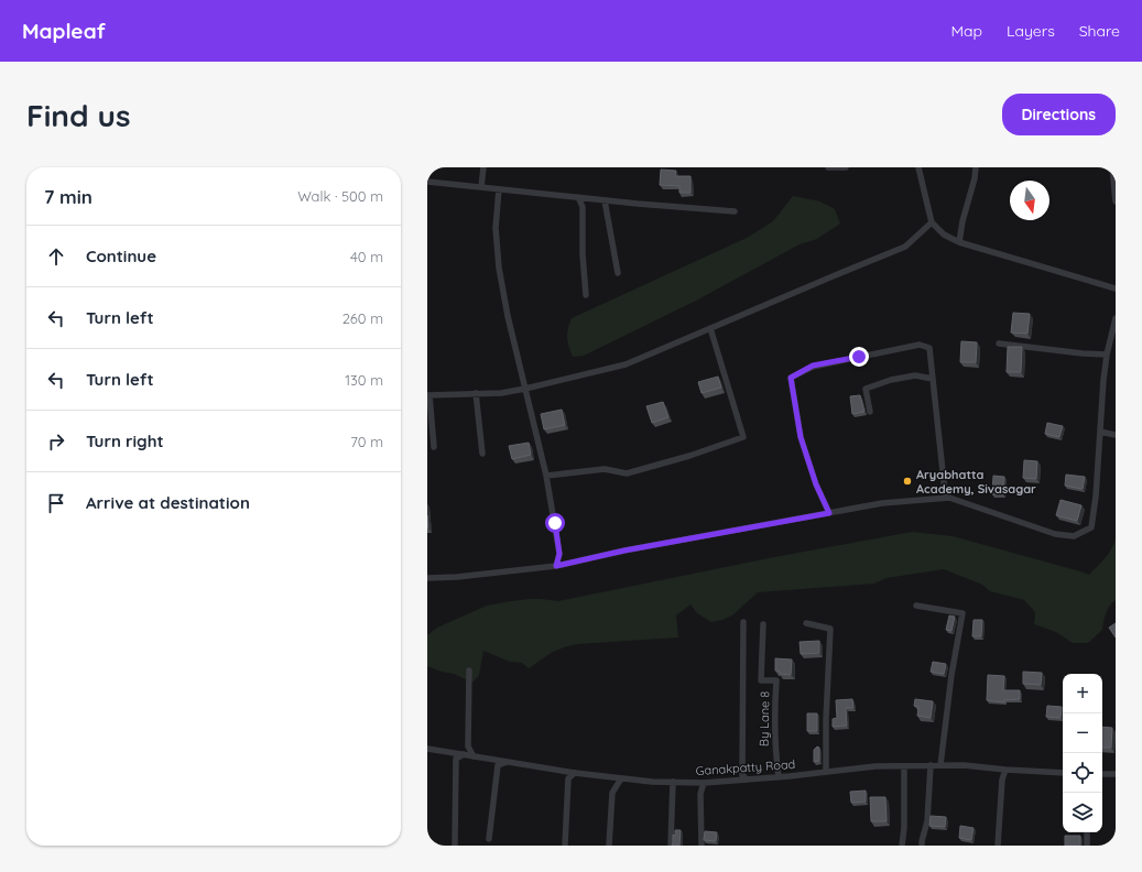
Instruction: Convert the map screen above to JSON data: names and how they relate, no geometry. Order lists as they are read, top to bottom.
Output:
{
  "streets": {
    "street": ["By Lane 8", "Ganakpatty Road"]
  },
  "crossings": [
    ["By Lane 8", "Ganakpatty Road"]
  ],
  "places": ["Aryabhatta Academy, Sivasagar"],
  "north": "bottom",
  "page": {
    "header": "Mapleaf",
    "nav": ["Map", "Layers", "Share"],
    "buttons": "Directions",
    "title": "Find us",
    "heading": ["7 min", "Walk · 500 m"],
    "list": [
      ["Continue", "40 m"],
      ["Turn left", "260 m"],
      ["Turn left", "130 m"],
      ["Turn right", "70 m"],
      "Arrive at destination"
    ],
    "map_buttons": ["+", "−"]
  }
}
